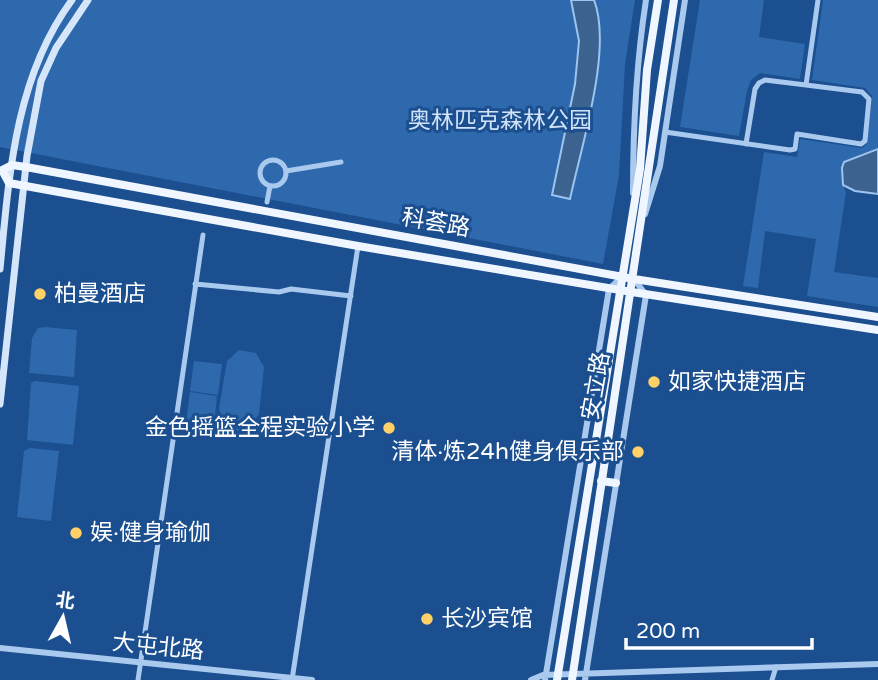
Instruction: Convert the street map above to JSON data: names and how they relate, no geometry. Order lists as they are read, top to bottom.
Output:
{
  "streets": {
    "main road": ["科荟路", "安立路"],
    "street": ["大屯北路"]
  },
  "crossings": [
    ["科荟路", "安立路"]
  ],
  "parks": ["奥林匹克森林公园"],
  "places": [
    "柏曼酒店",
    "如家快捷酒店",
    "金色摇篮全程实验小学",
    "清体·炼24h健身俱乐部",
    "娱·健身瑜伽",
    "长沙宾馆"
  ],
  "scale_bar": "200 m",
  "north": "top"
}
